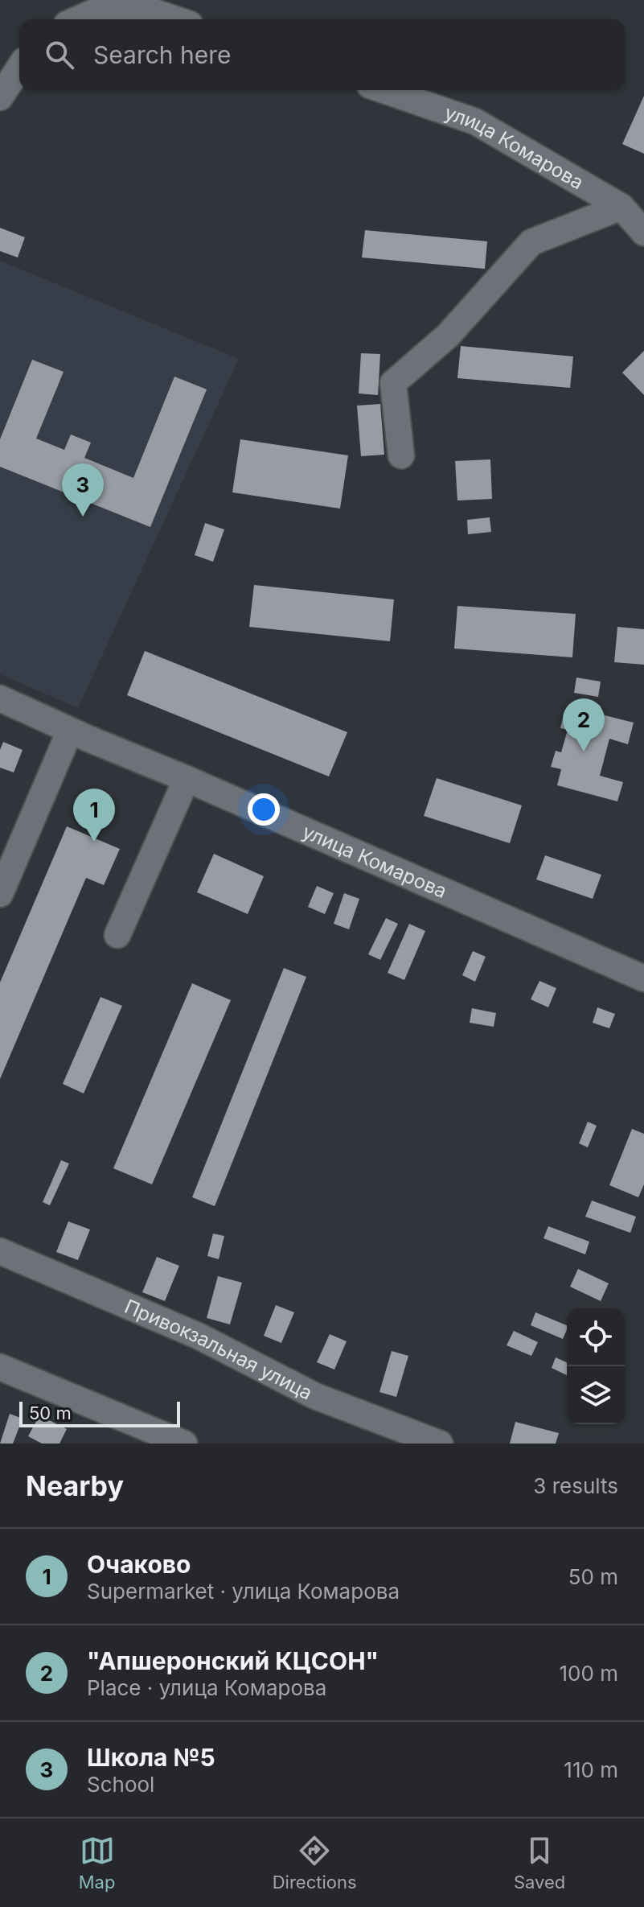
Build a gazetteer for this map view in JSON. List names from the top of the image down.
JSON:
{
  "streets": {
    "street": ["улица Комарова", "Привокзальная улица"]
  },
  "scale_bar": "50 m",
  "page": {
    "search": "Search here",
    "pins": ["3", "2", "1"],
    "scale": "50 m",
    "heading": ["Nearby", "3 results"],
    "list": [
      {
        "mark": "1",
        "name": "Очаково",
        "note": "Supermarket · улица Комарова",
        "value": "50 m"
      },
      {
        "mark": "2",
        "name": "\"Апшеронский КЦСОН\"",
        "note": "Place · улица Комарова",
        "value": "100 m"
      },
      {
        "mark": "3",
        "name": "Школа №5",
        "note": "School",
        "value": "110 m"
      }
    ],
    "nav": ["Map", "Directions", "Saved"]
  }
}
